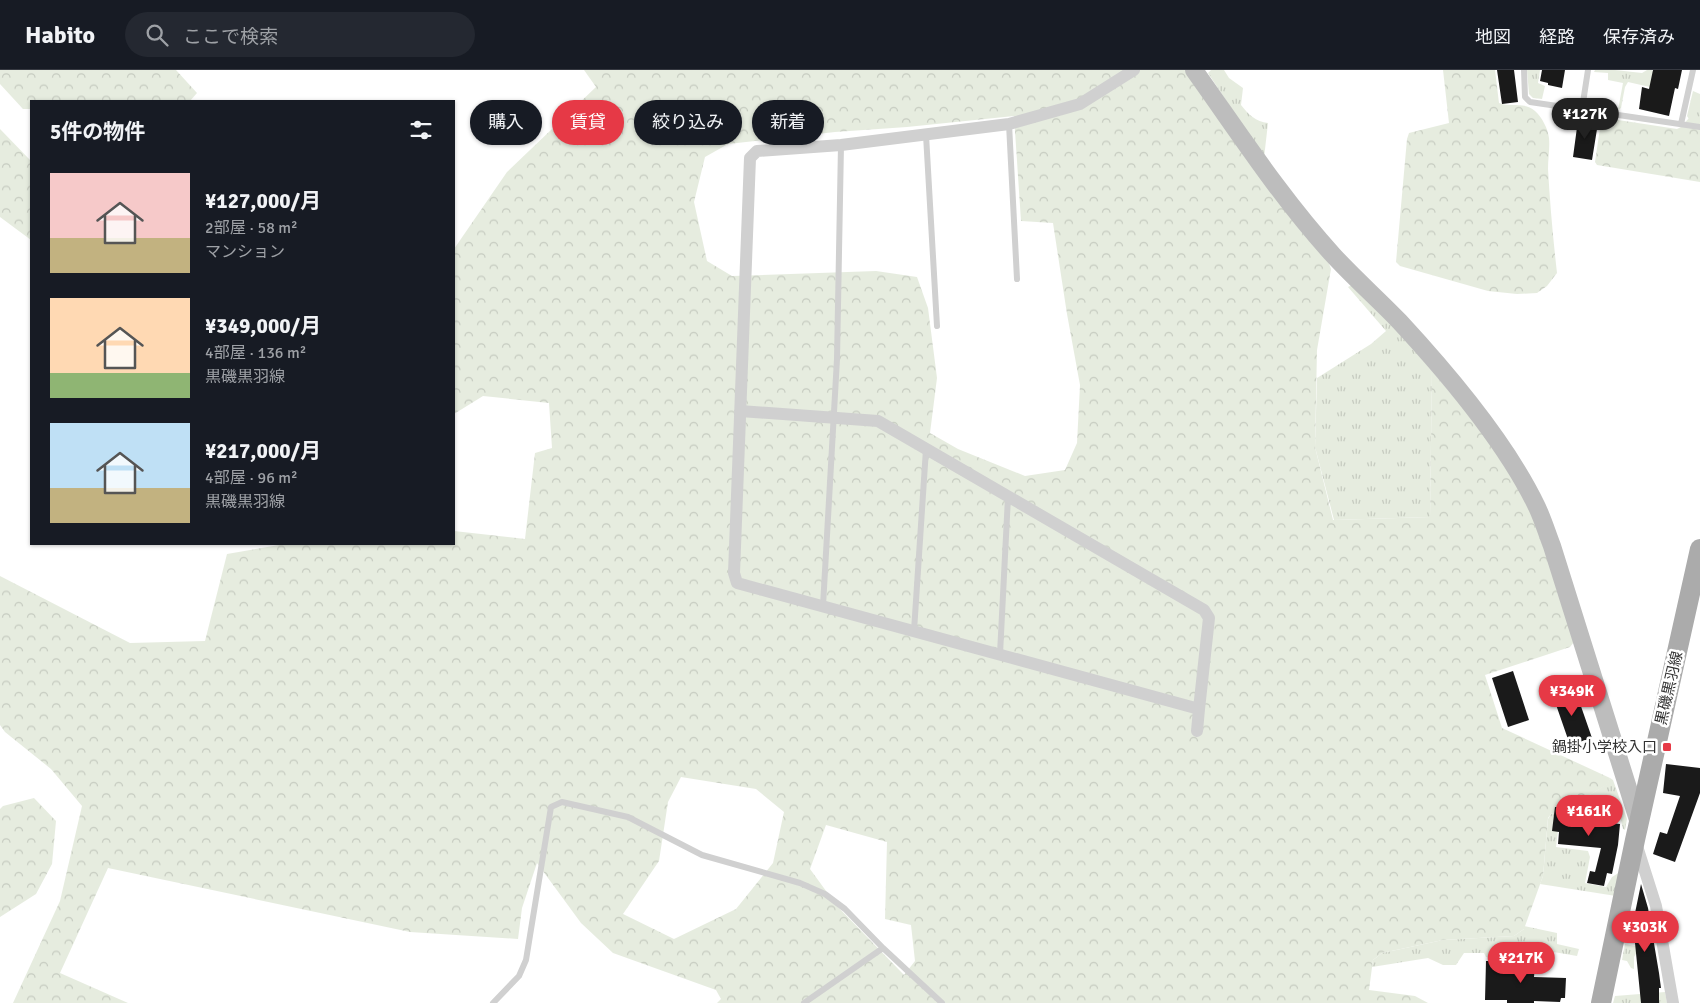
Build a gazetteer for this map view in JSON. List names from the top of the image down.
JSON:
{
  "streets": {
    "main road": ["黒磯黒羽線"]
  },
  "places": {
    "transit": ["鍋掛小学校入口"]
  },
  "page": {
    "header": "Habito",
    "search": "ここで検索",
    "nav": ["地図", "経路", "保存済み"],
    "price": [
      "¥127K",
      "¥349K",
      "¥161K",
      "¥303K",
      "¥217K"
    ],
    "chip": [
      "購入",
      "賃貸",
      "絞り込み",
      "新着"
    ],
    "heading": "5件の物件",
    "list": [
      {
        "name": "¥127,000/月",
        "note": "2部屋 · 58 m² · マンション"
      },
      {
        "name": "¥349,000/月",
        "note": "4部屋 · 136 m² · 黒磯黒羽線"
      },
      {
        "name": "¥217,000/月",
        "note": "4部屋 · 96 m² · 黒磯黒羽線"
      }
    ]
  }
}
